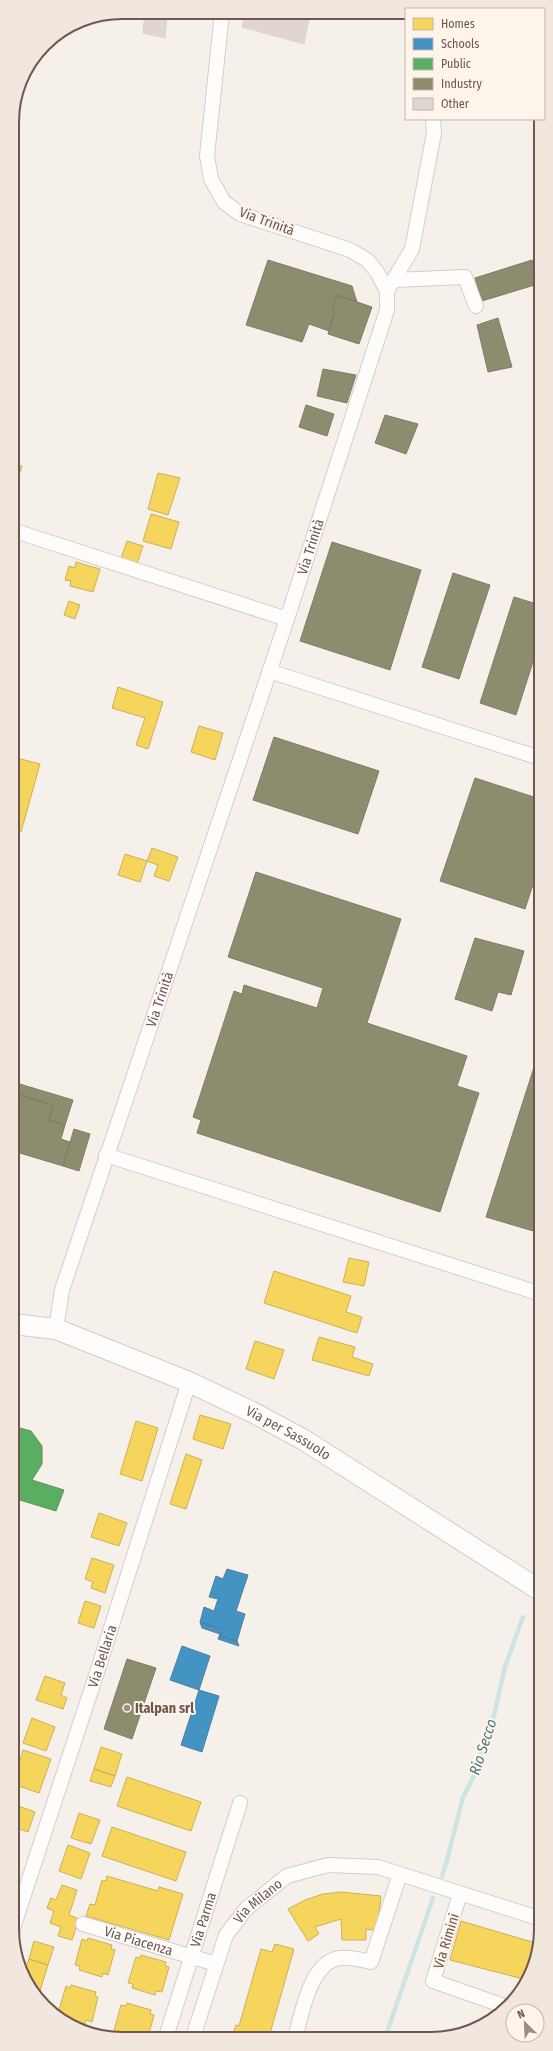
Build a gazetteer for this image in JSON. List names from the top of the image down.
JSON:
{
  "streets": {
    "main road": ["Via per Sassuolo"],
    "street": [
      "Via Trinità",
      "Via Bellaria",
      "Via Milano",
      "Via Parma",
      "Via Piacenza",
      "Via Rimini"
    ]
  },
  "crossings": [
    ["Via Trinità", "Via per Sassuolo"],
    ["Via per Sassuolo", "Via Bellaria"],
    ["Via Milano", "Via Piacenza"],
    ["Via Milano", "Via Rimini"],
    ["Via Parma", "Via Piacenza"]
  ],
  "water": ["Rio Secco"],
  "places": ["Italpan srl"],
  "legend": [
    "Homes",
    "Schools",
    "Public",
    "Industry",
    "Other"
  ],
  "north": "top left"
}
